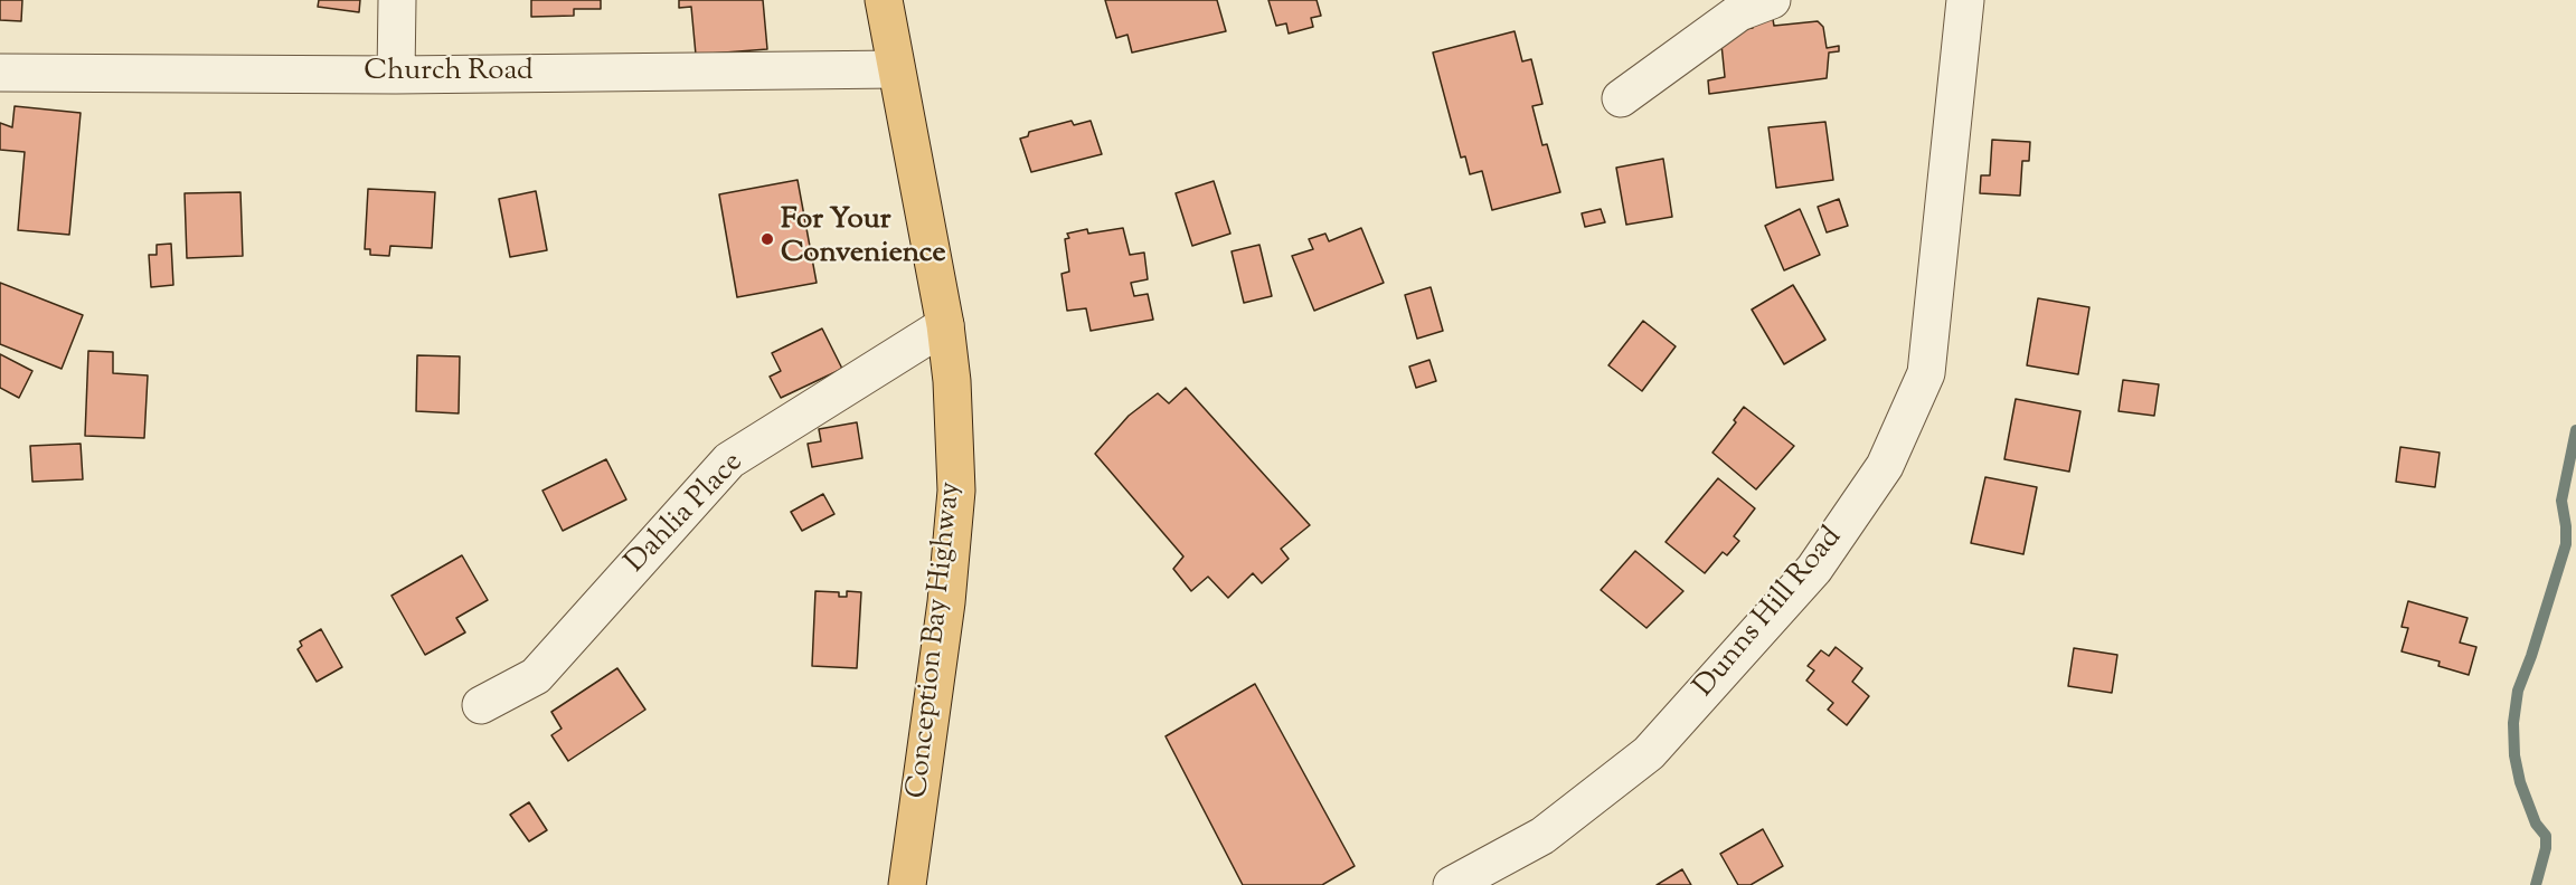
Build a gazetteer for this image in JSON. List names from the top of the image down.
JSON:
{
  "streets": {
    "main road": ["Conception Bay Highway"],
    "street": ["Church Road", "Dahlia Place", "Dunns Hill Road"]
  },
  "crossings": [
    ["Church Road", "Conception Bay Highway"],
    ["Dahlia Place", "Conception Bay Highway"]
  ],
  "places": ["For Your Convenience"]
}
